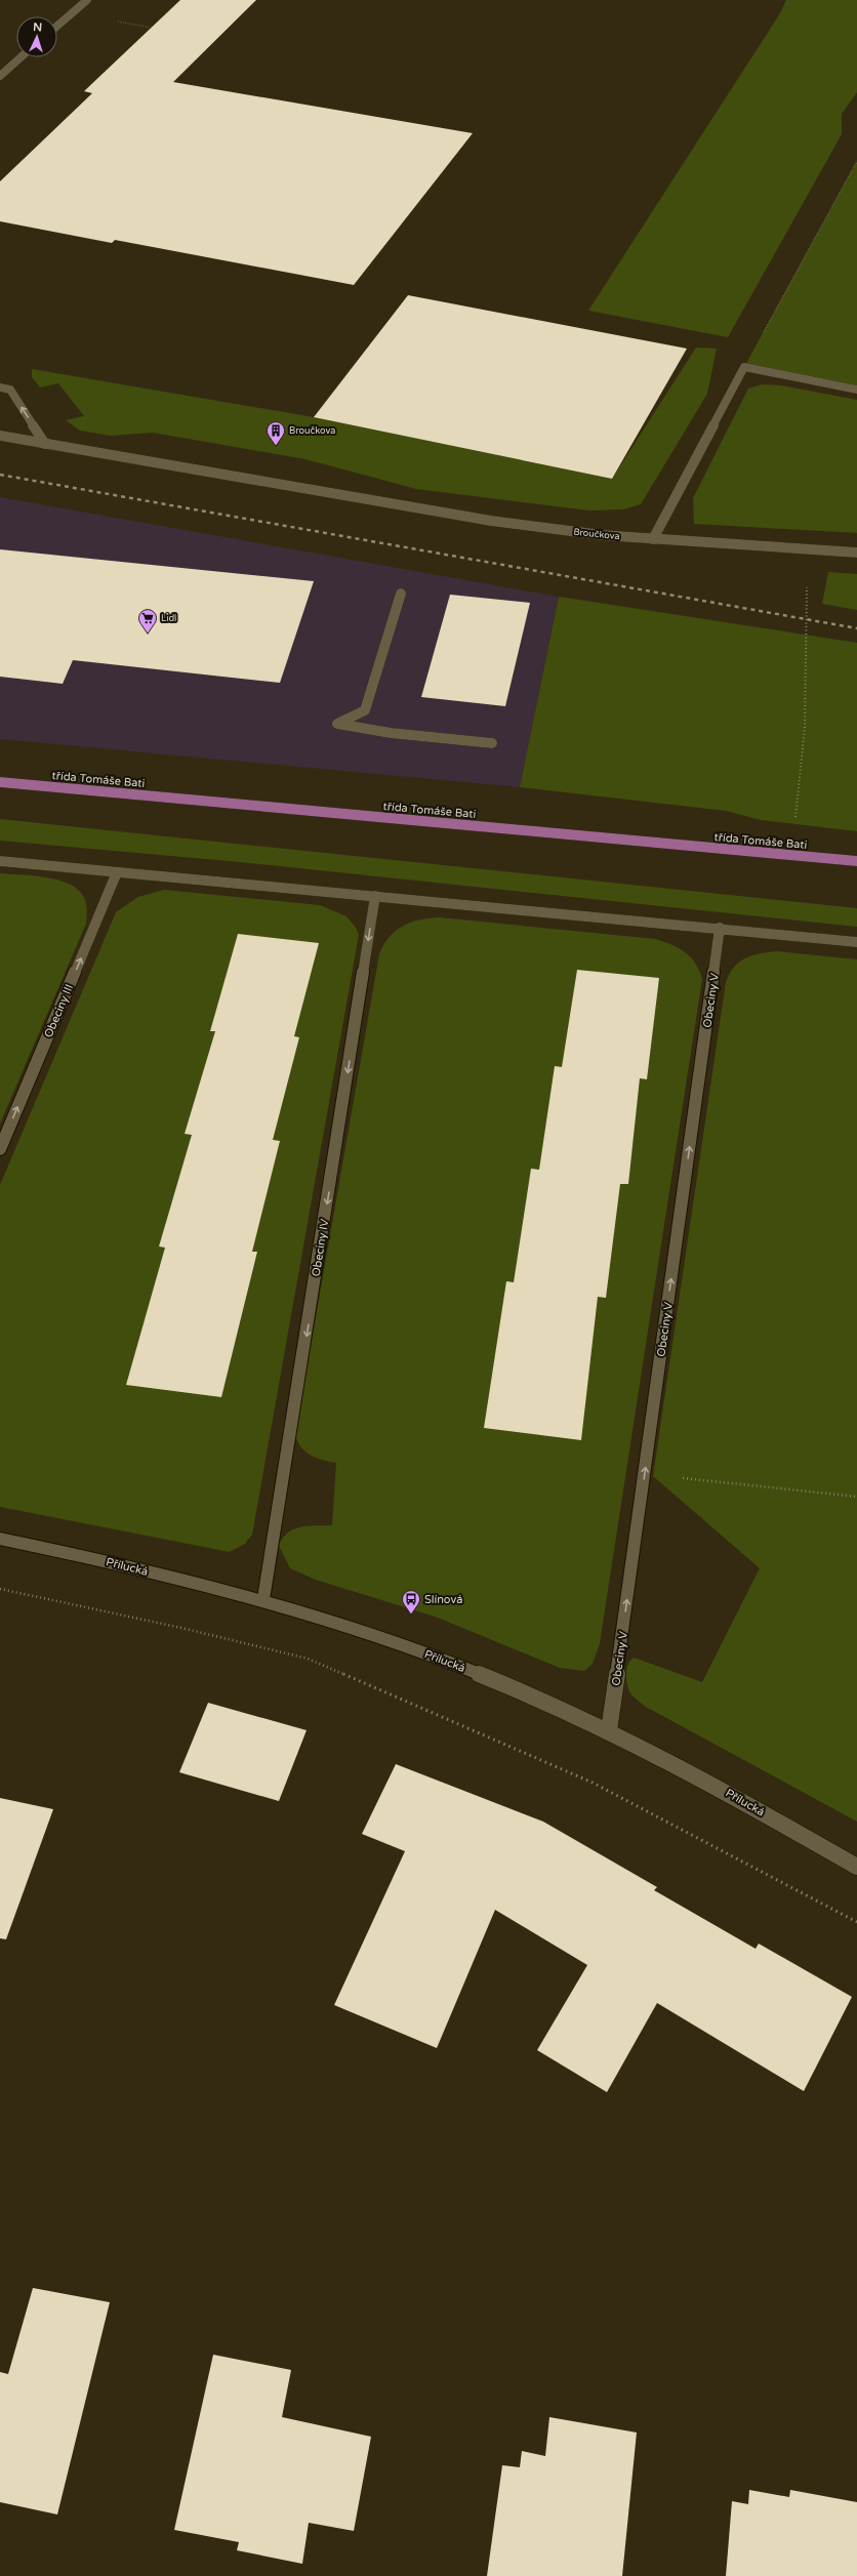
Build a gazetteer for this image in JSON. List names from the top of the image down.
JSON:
{
  "streets": {
    "main road": ["třída Tomáše Bati"],
    "street": [
      "Broučkova",
      "Obeciny V",
      "Obeciny III",
      "Obeciny IV",
      "Přílucká"
    ]
  },
  "crossings": [
    ["Obeciny V", "Přílucká"],
    ["Obeciny IV", "Přílucká"]
  ],
  "one_way": ["Obeciny V", "Obeciny III", "Obeciny IV"],
  "places": {
    "building": ["Broučkova"],
    "supermarket": ["Lidl"],
    "bus stop": ["Slínová"]
  },
  "north": "top"
}
